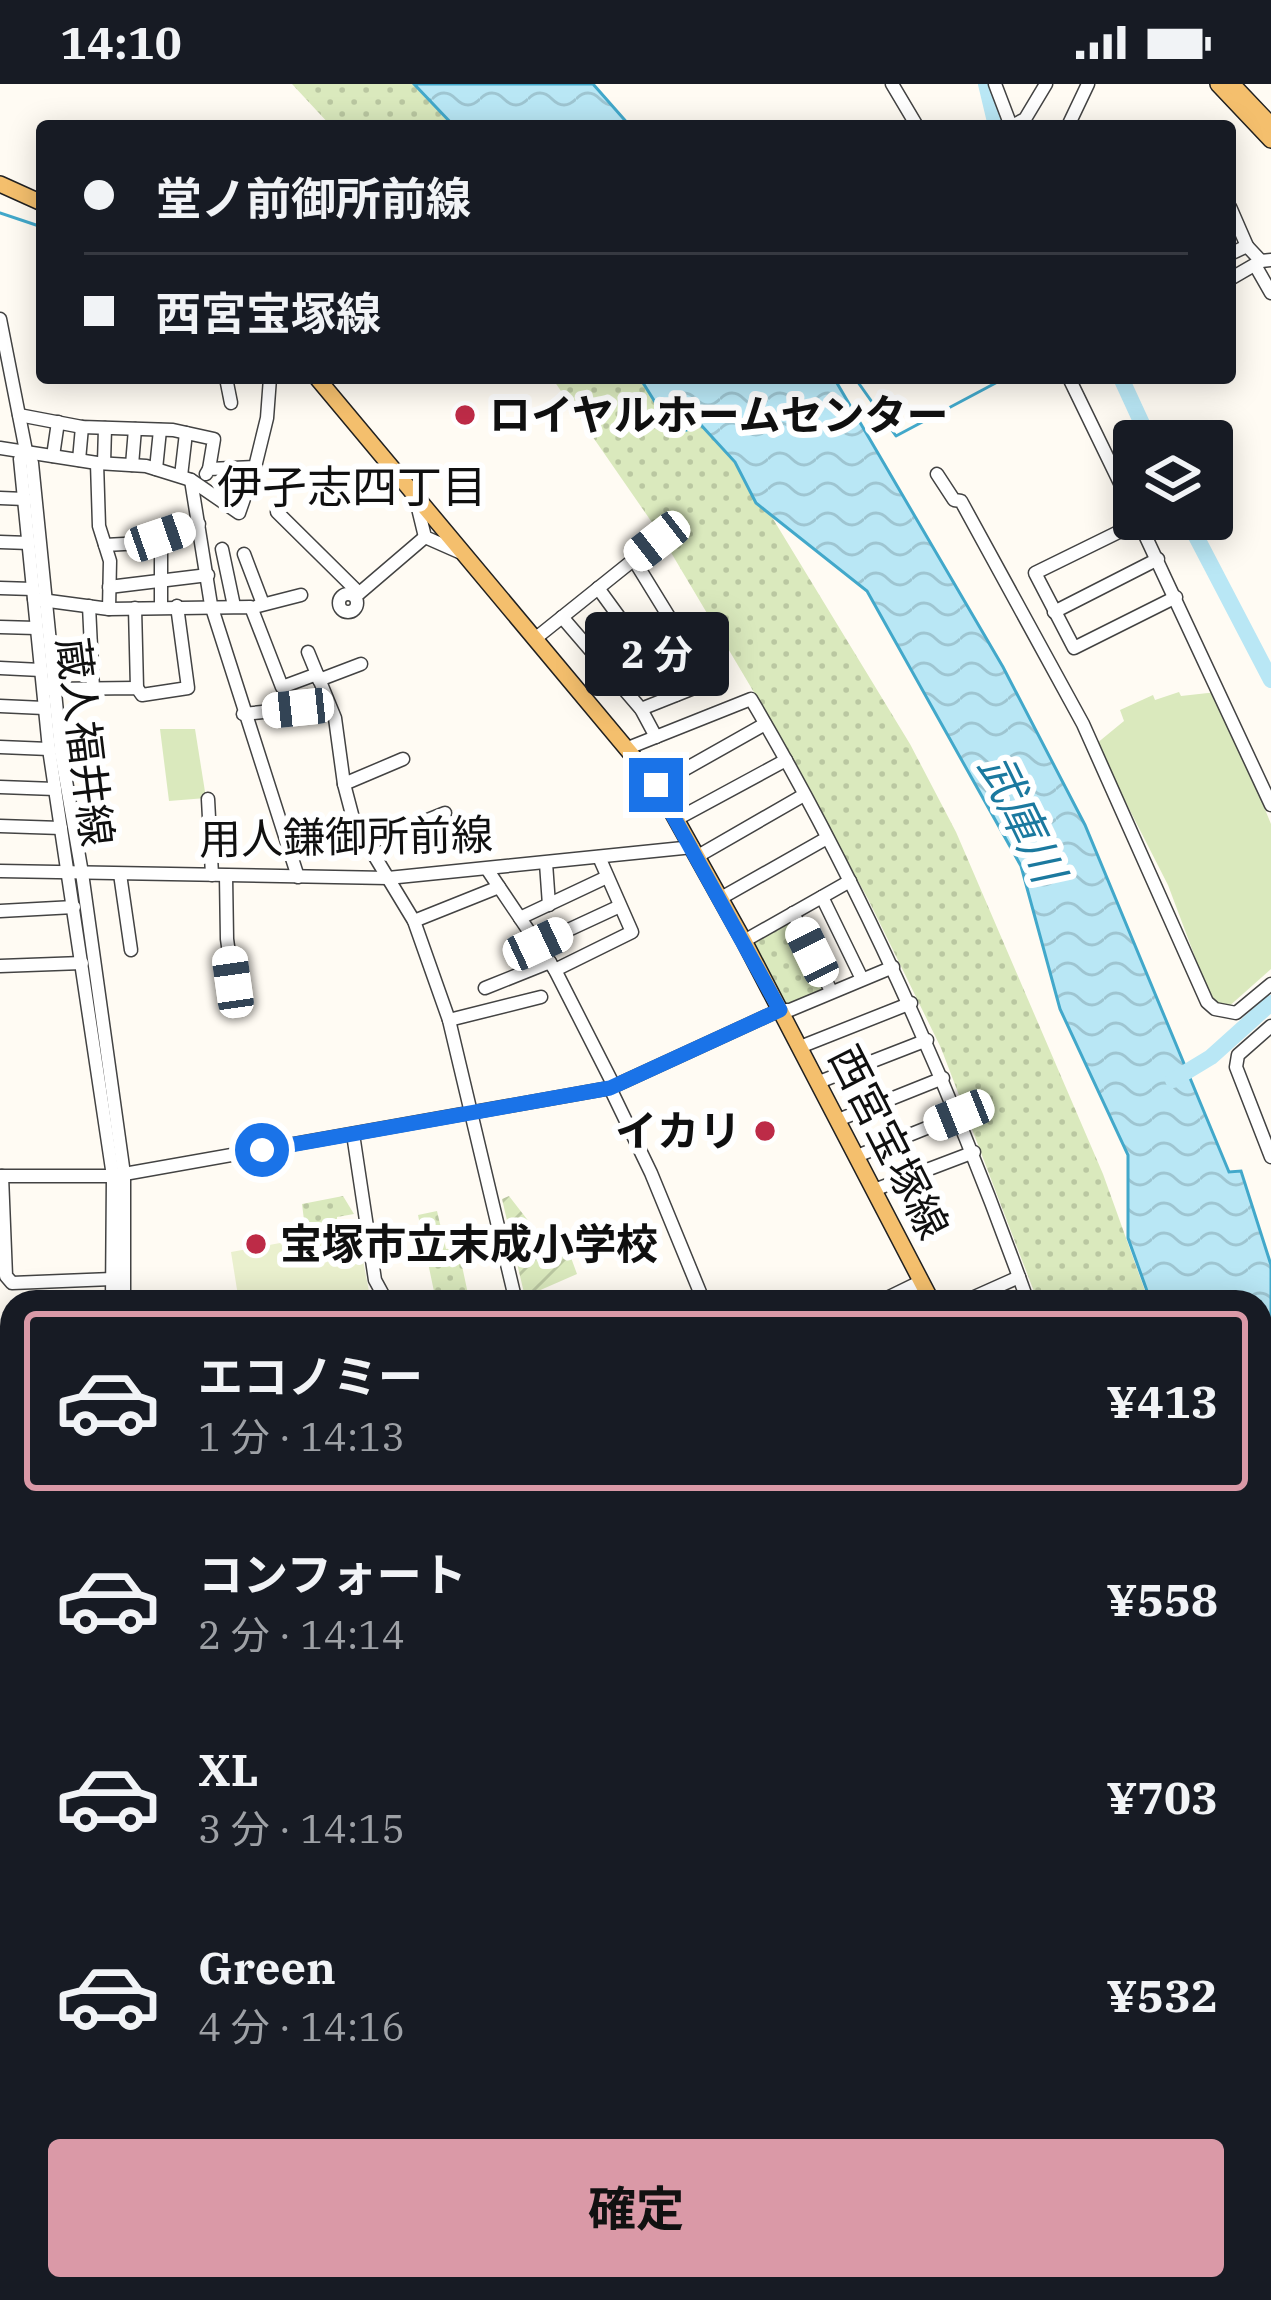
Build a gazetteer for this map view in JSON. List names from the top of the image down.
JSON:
{
  "streets": {
    "main road": ["西宮宝塚線"],
    "street": ["蔵人福井線", "用人鎌御所前線"]
  },
  "crossings": [
    ["蔵人福井線", "用人鎌御所前線"],
    ["用人鎌御所前線", "西宮宝塚線"]
  ],
  "districts": ["伊孑志四丁目"],
  "water": ["武庫川"],
  "places": ["ロイヤルホームセンター", "イカリ", "宝塚市立末成小学校"],
  "page": {
    "status": "14:10",
    "banner": ["堂ノ前御所前線", "西宮宝塚線"],
    "bubble": "2 分",
    "list": [
      {
        "name": "エコノミー",
        "note": "1 分 · 14:13",
        "value": "¥413"
      },
      {
        "name": "コンフォート",
        "note": "2 分 · 14:14",
        "value": "¥558"
      },
      {
        "name": "XL",
        "note": "3 分 · 14:15",
        "value": "¥703"
      },
      {
        "name": "Green",
        "note": "4 分 · 14:16",
        "value": "¥532"
      }
    ],
    "buttons": "確定"
  }
}
